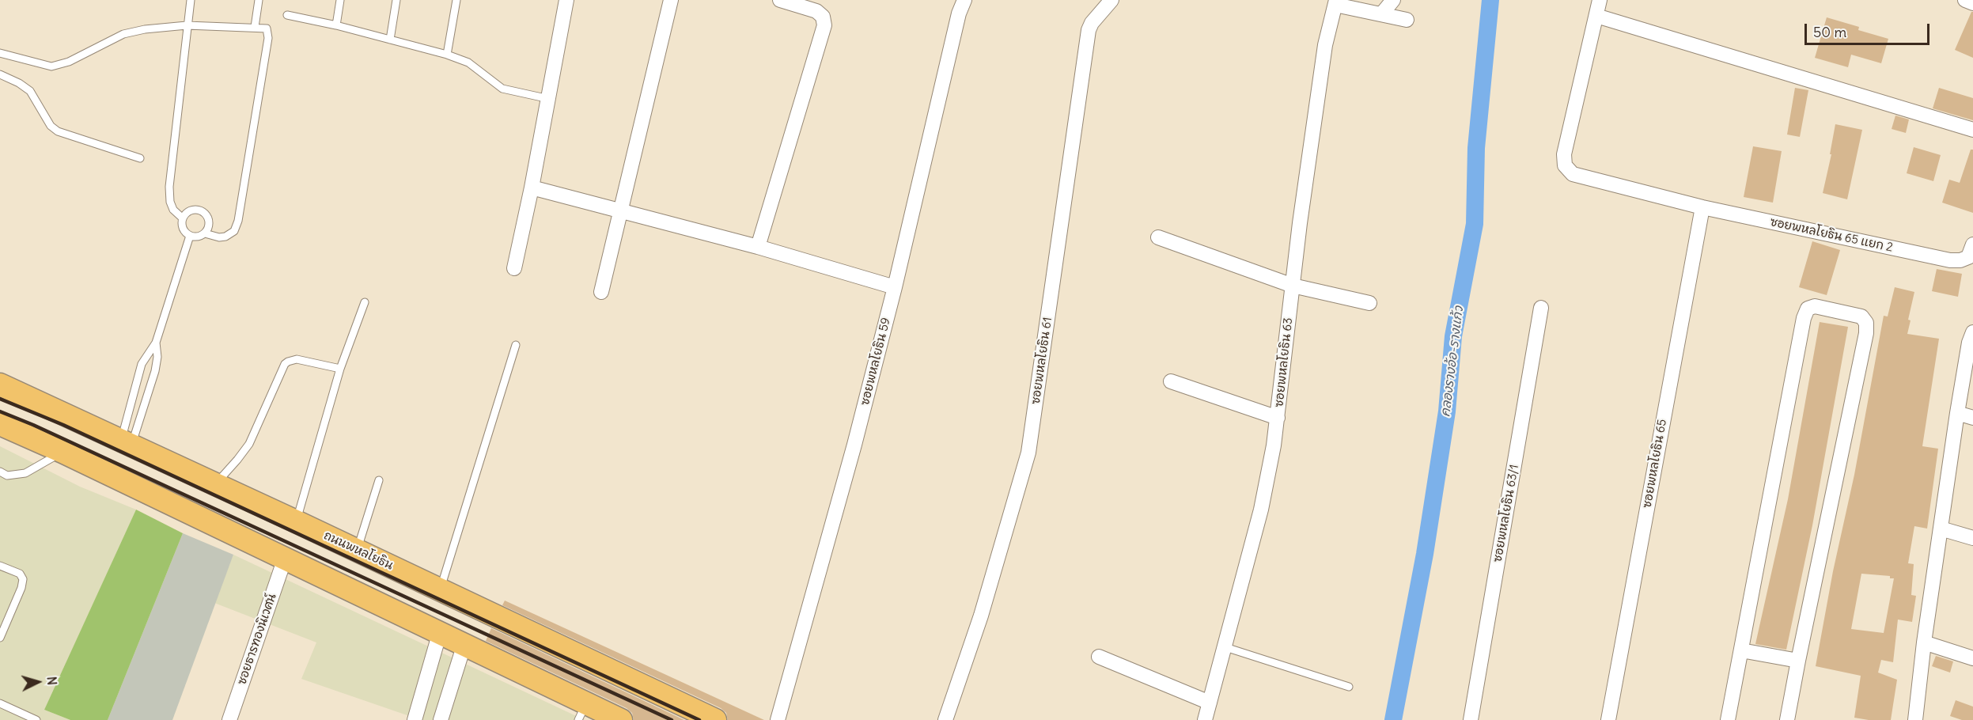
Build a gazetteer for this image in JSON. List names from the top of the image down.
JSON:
{
  "streets": {
    "main road": ["ถนนพหลโยธิน"],
    "street": [
      "ซอยพหลโยธิน 65 แยก 2",
      "ซอยพหลโยธิน 61",
      "ซอยพหลโยธิน 59",
      "ซอยพหลโยธิน 63",
      "ซอยพหลโยธิน 65",
      "ซอยพหลโยธิน 63/1",
      "ซอยธารทองนิเวศน์"
    ]
  },
  "crossings": [
    ["ซอยพหลโยธิน 65 แยก 2", "ซอยพหลโยธิน 65"]
  ],
  "water": ["คลองรางอ้อ-รางแก้ว"],
  "scale_bar": "50 m",
  "north": "right"
}
